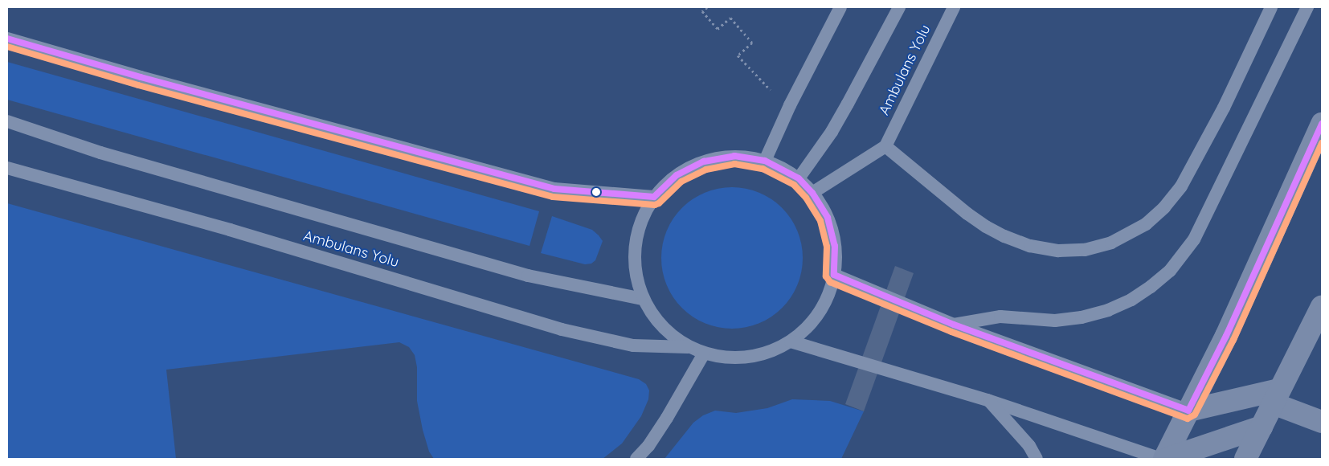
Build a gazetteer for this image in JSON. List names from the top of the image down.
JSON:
{
  "streets": {
    "lane": ["Ambulans Yolu"]
  }
}
